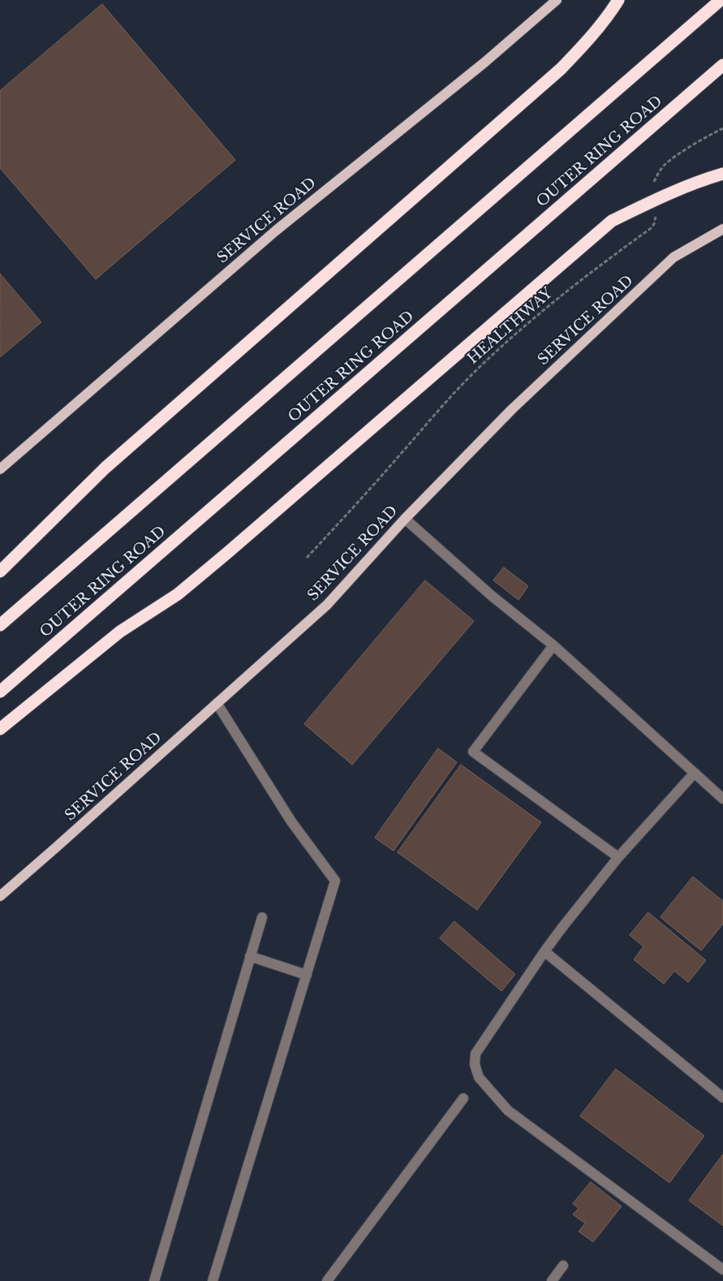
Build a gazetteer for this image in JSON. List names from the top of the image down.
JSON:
{
  "streets": {
    "highway": ["OUTER RING ROAD"],
    "main road": ["SERVICE ROAD"],
    "path": ["HEALTHWAY"]
  }
}
